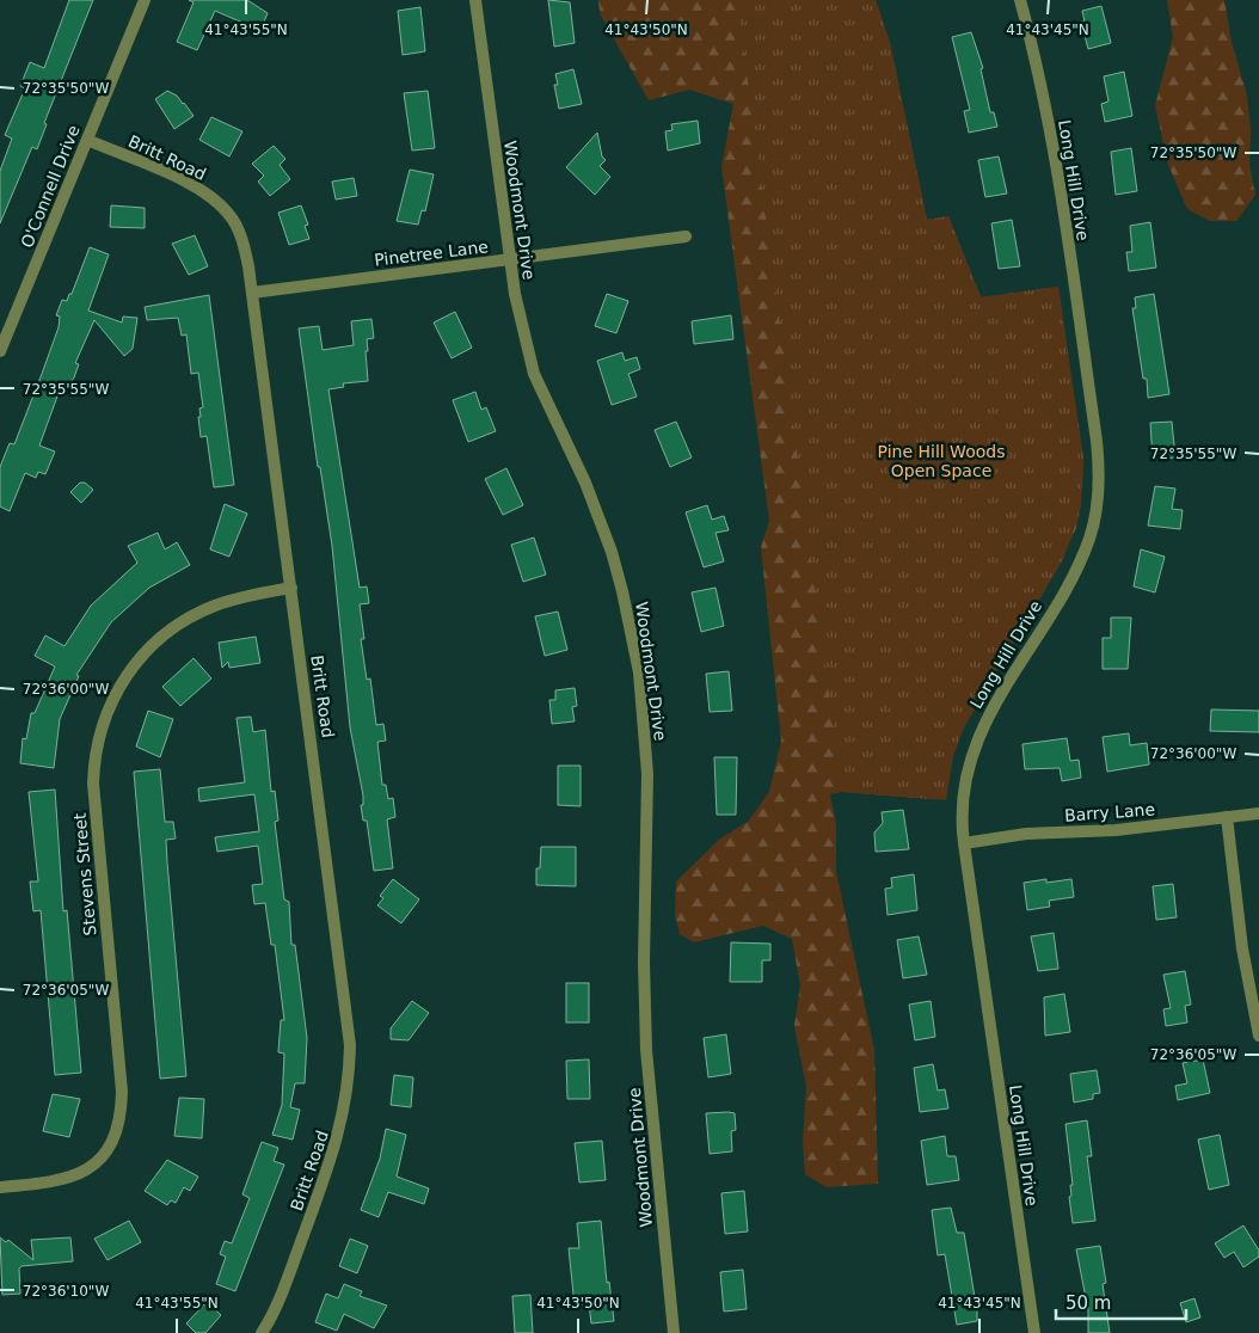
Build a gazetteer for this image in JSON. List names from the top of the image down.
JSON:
{
  "streets": {
    "street": [
      "Britt Road",
      "Long Hill Drive",
      "O'Connell Drive",
      "Woodmont Drive",
      "Pinetree Lane",
      "Barry Lane",
      "Stevens Street"
    ]
  },
  "crossings": [
    ["Britt Road", "O'Connell Drive"],
    ["Britt Road", "Pinetree Lane"],
    ["Britt Road", "Stevens Street"],
    ["Long Hill Drive", "Barry Lane"],
    ["Woodmont Drive", "Pinetree Lane"]
  ],
  "parks": ["Pine Hill Woods Open Space"],
  "scale_bar": "50 m",
  "coordinates": [
    "41°43'55\"N",
    "41°43'50\"N",
    "41°43'45\"N",
    "72°35'50\"W",
    "72°35'55\"W",
    "72°36'00\"W",
    "72°36'05\"W",
    "72°36'10\"W"
  ]
}
